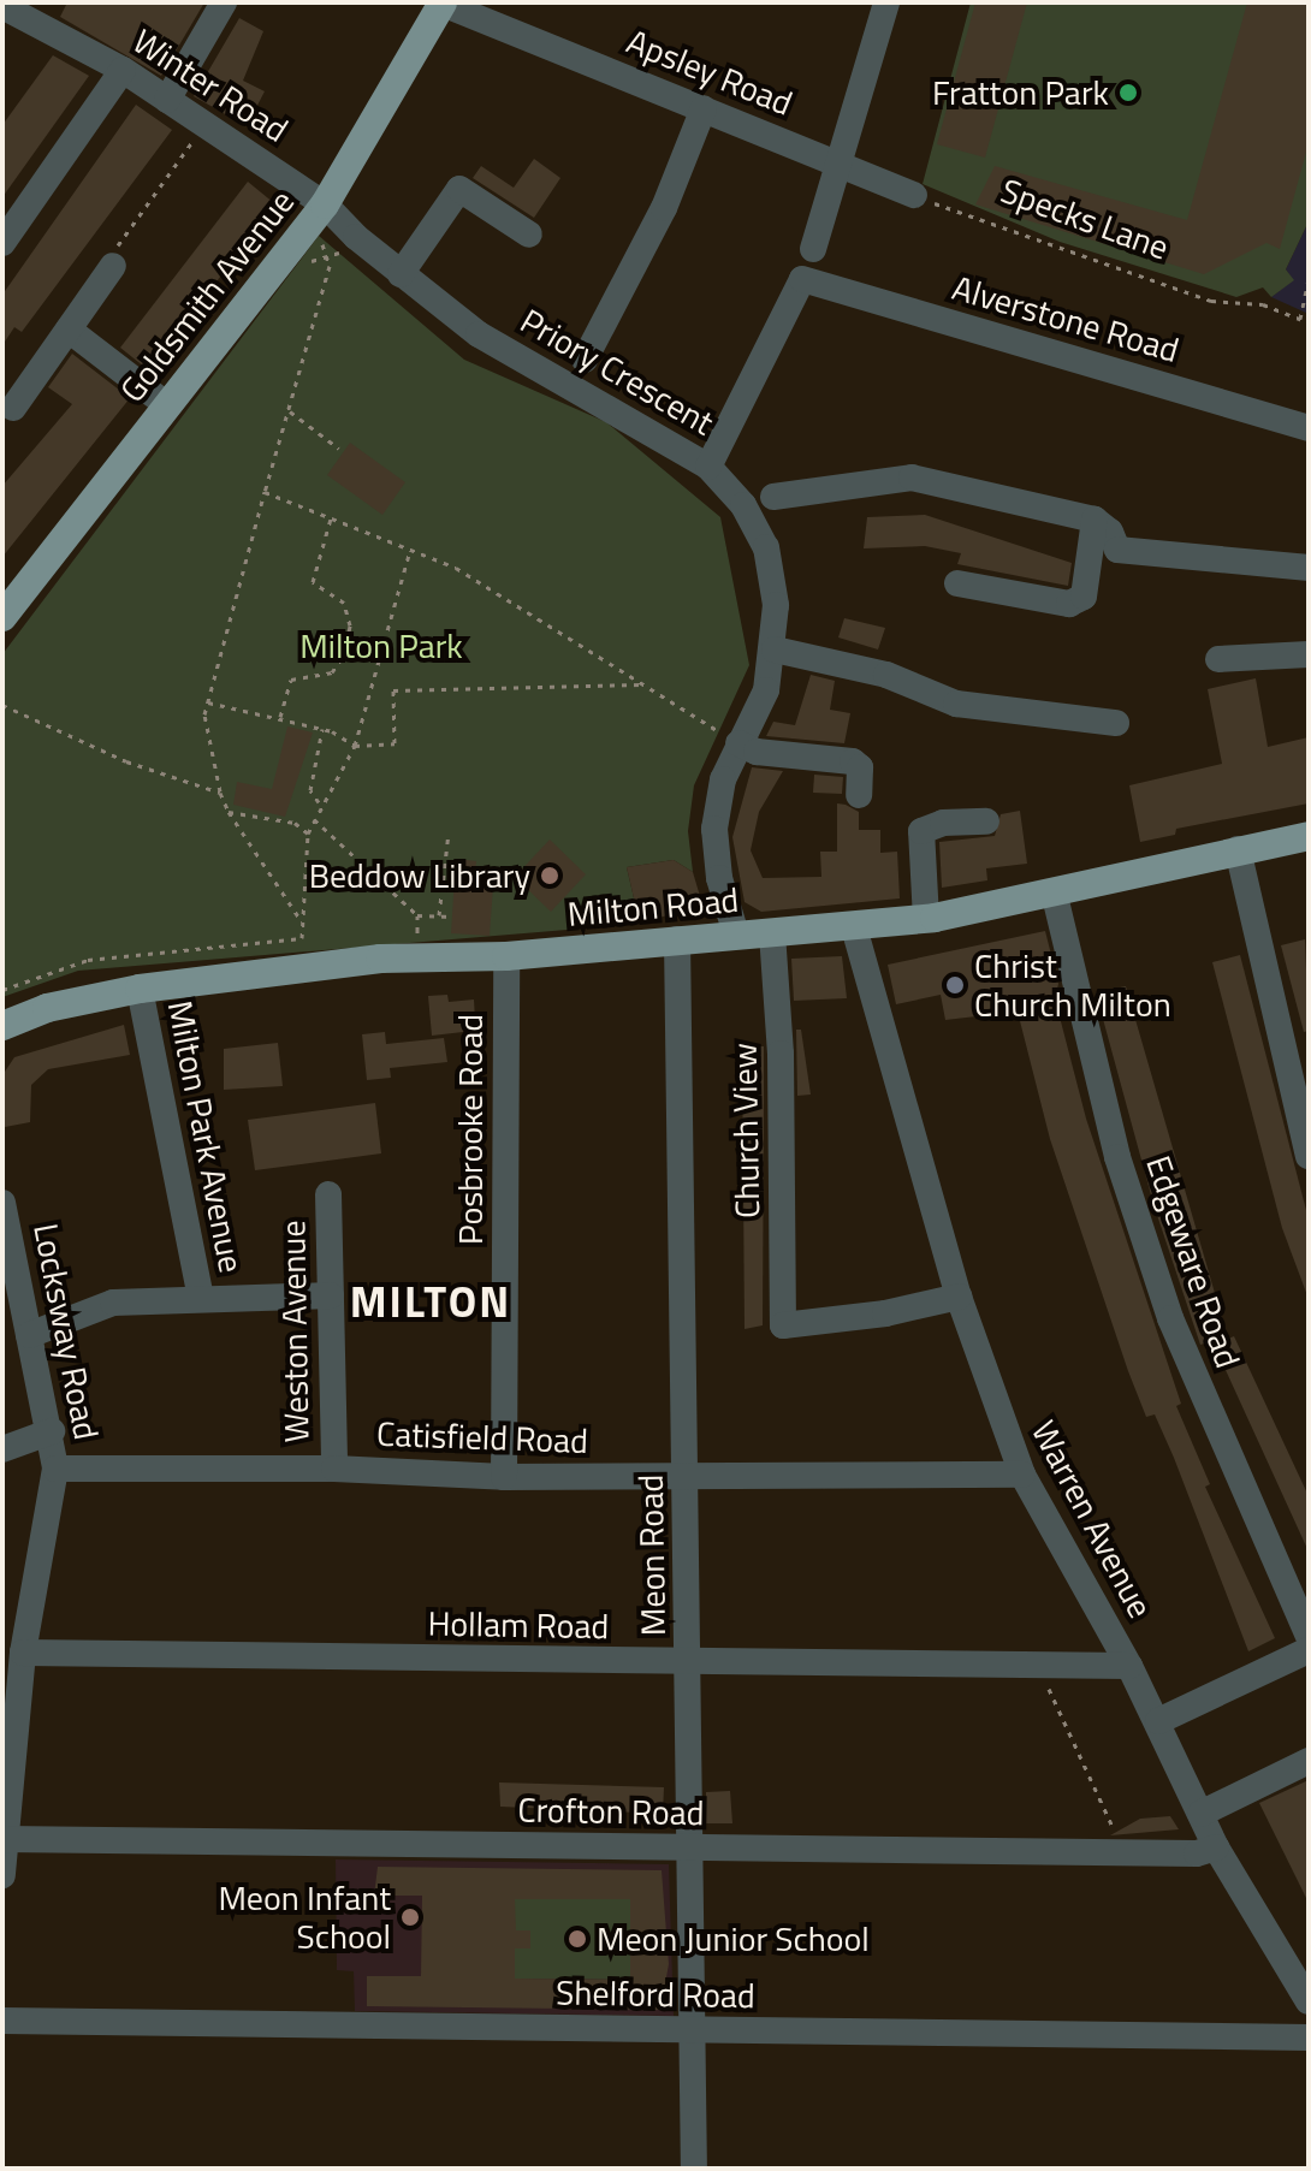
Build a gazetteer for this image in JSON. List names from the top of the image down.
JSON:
{
  "streets": {
    "main road": ["Goldsmith Avenue", "Milton Road"],
    "street": [
      "Apsley Road",
      "Winter Road",
      "Alverstone Road",
      "Priory Crescent",
      "Posbrooke Road",
      "Church View",
      "Milton Park Avenue",
      "Edgeware Road",
      "Locksway Road",
      "Weston Avenue",
      "Catisfield Road",
      "Warren Avenue",
      "Meon Road",
      "Hollam Road",
      "Crofton Road",
      "Shelford Road"
    ],
    "path": ["Specks Lane"]
  },
  "crossings": [
    ["Apsley Road", "Goldsmith Avenue"],
    ["Winter Road", "Goldsmith Avenue"],
    ["Winter Road", "Priory Crescent"],
    ["Goldsmith Avenue", "Priory Crescent"],
    ["Alverstone Road", "Priory Crescent"],
    ["Priory Crescent", "Milton Road"],
    ["Milton Road", "Posbrooke Road"],
    ["Milton Road", "Church View"],
    ["Milton Road", "Milton Park Avenue"],
    ["Milton Road", "Edgeware Road"],
    ["Milton Road", "Warren Avenue"],
    ["Milton Road", "Meon Road"],
    ["Posbrooke Road", "Catisfield Road"],
    ["Church View", "Warren Avenue"],
    ["Locksway Road", "Catisfield Road"],
    ["Locksway Road", "Hollam Road"],
    ["Locksway Road", "Crofton Road"],
    ["Weston Avenue", "Catisfield Road"],
    ["Catisfield Road", "Warren Avenue"],
    ["Catisfield Road", "Meon Road"],
    ["Warren Avenue", "Hollam Road"],
    ["Warren Avenue", "Crofton Road"],
    ["Meon Road", "Hollam Road"],
    ["Meon Road", "Crofton Road"],
    ["Meon Road", "Shelford Road"]
  ],
  "districts": ["MILTON"],
  "parks": ["Milton Park"],
  "places": [
    "Fratton Park",
    "Beddow Library",
    "Christ Church Milton",
    "Meon Infant School",
    "Meon Junior School"
  ]
}
